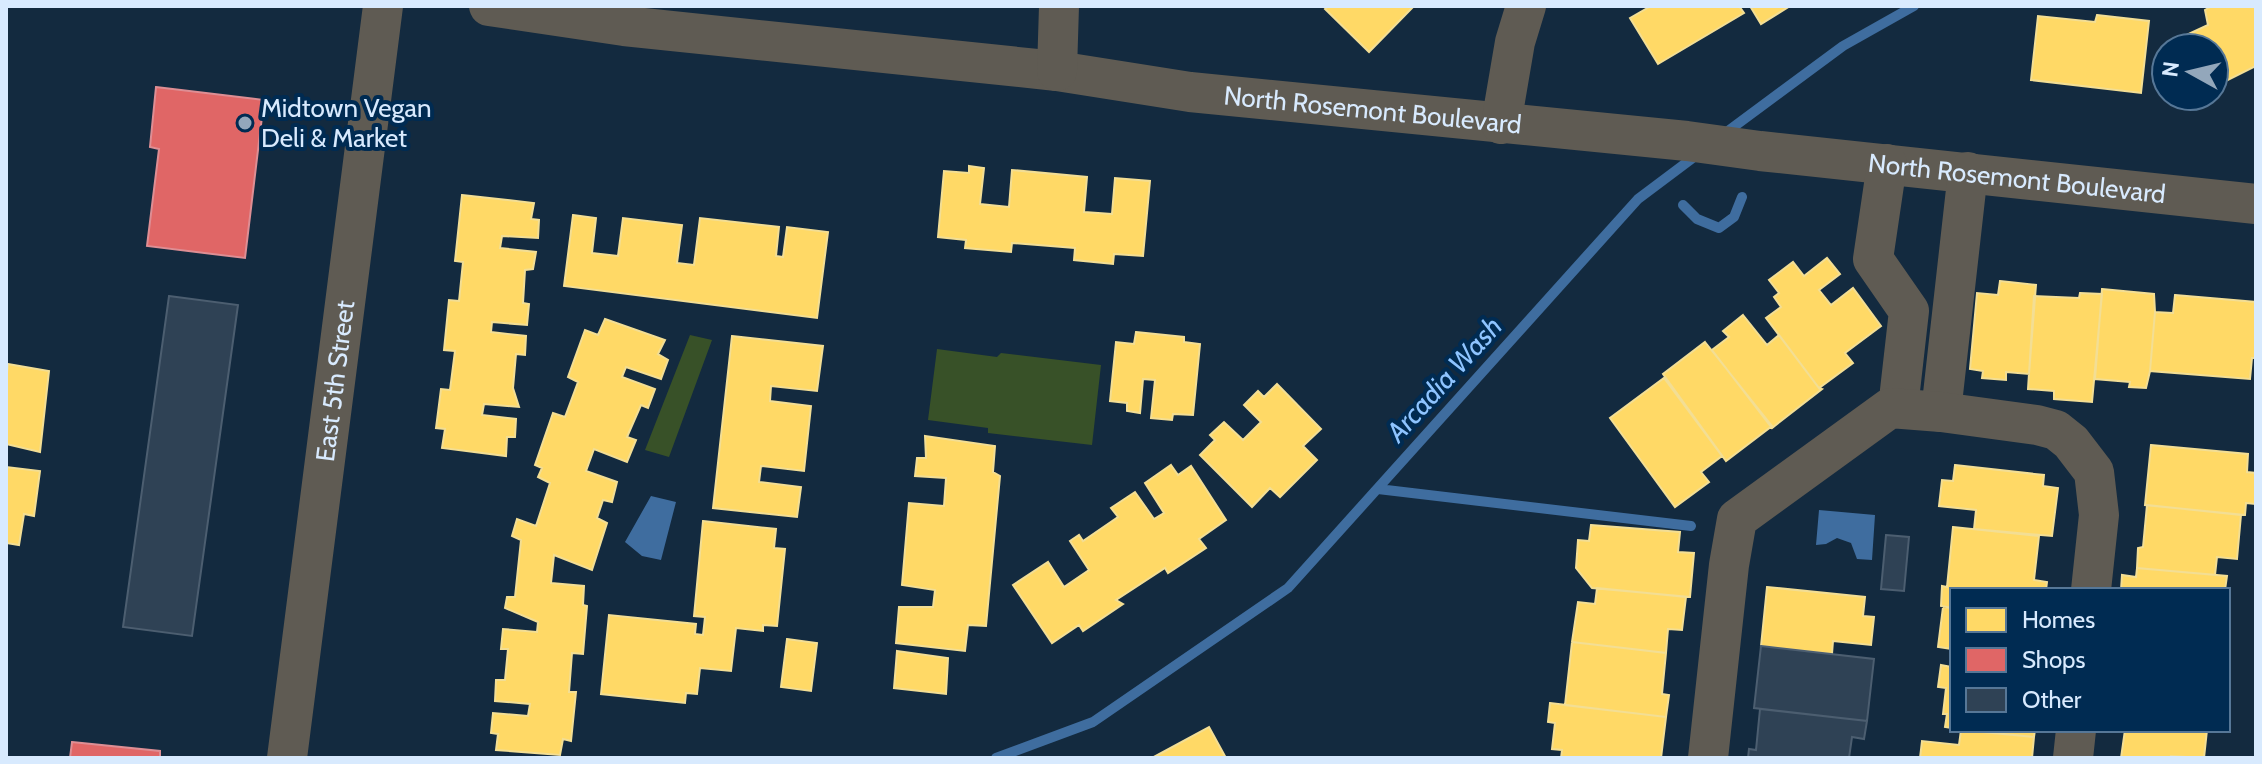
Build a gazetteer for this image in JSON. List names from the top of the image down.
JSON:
{
  "streets": {
    "street": ["North Rosemont Boulevard", "East 5th Street"]
  },
  "water": ["Arcadia Wash"],
  "places": ["Midtown Vegan Deli & Market"],
  "legend": ["Homes", "Shops", "Other"],
  "north": "left"
}
